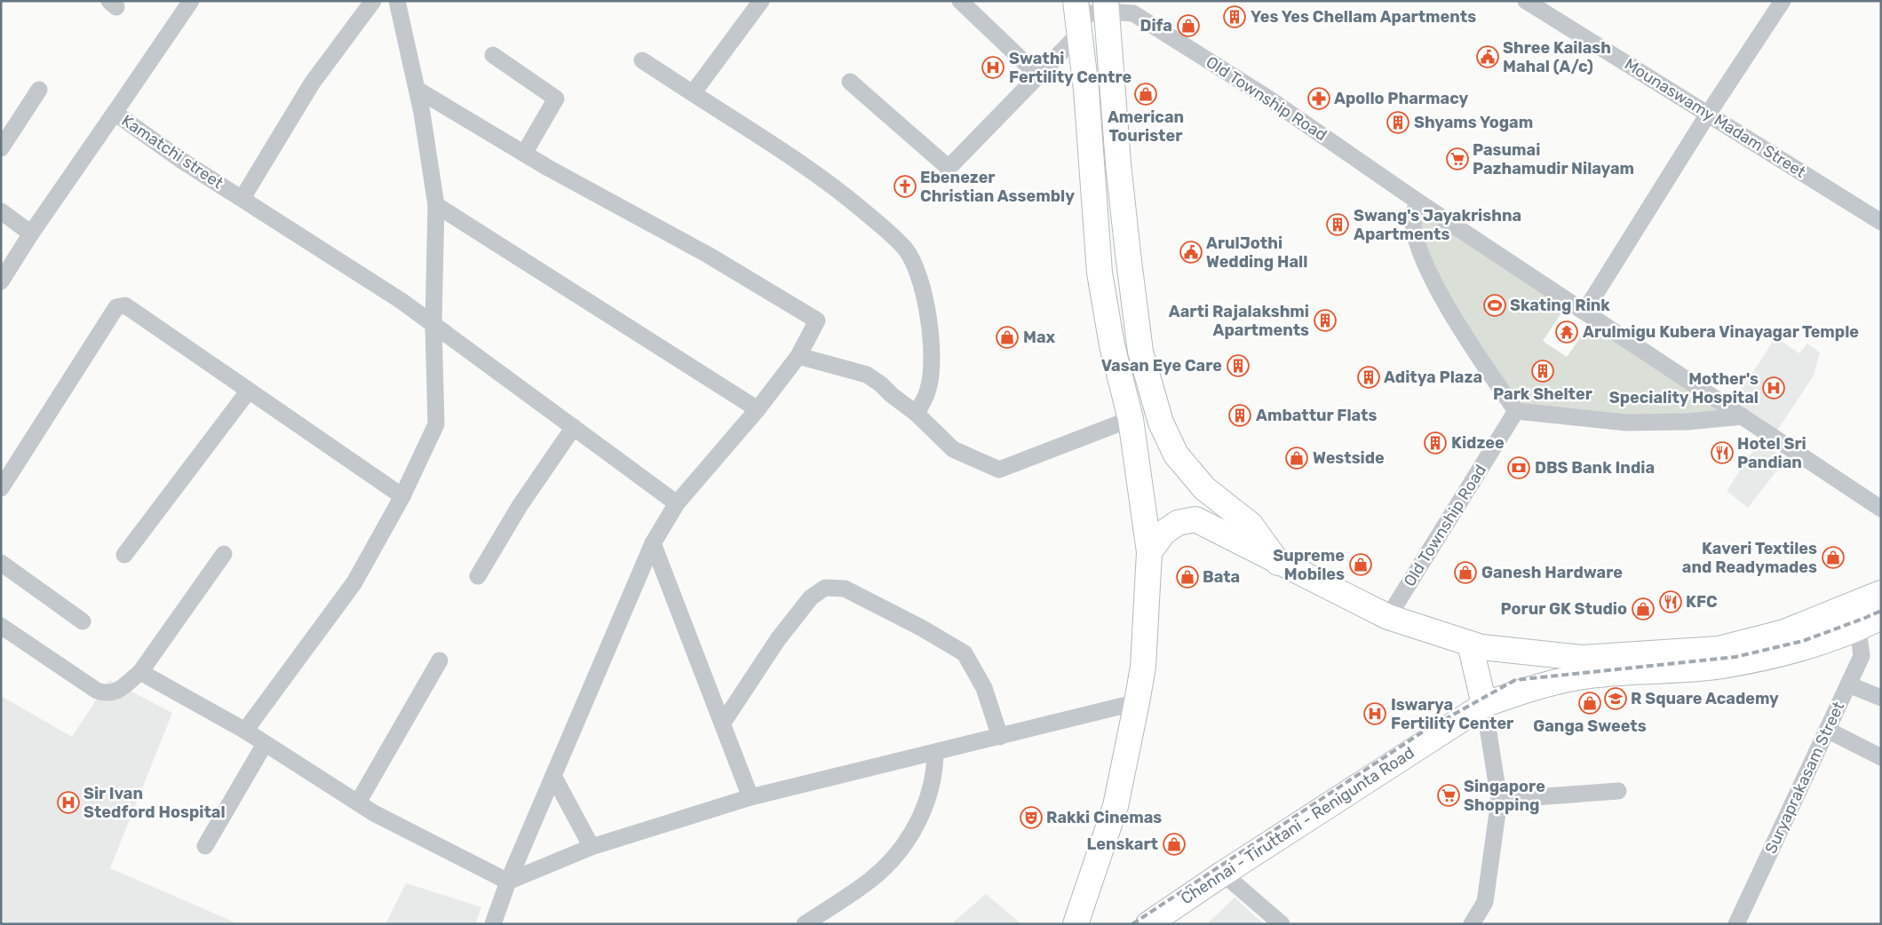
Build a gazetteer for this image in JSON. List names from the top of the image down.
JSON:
{
  "streets": {
    "main road": ["Chennai - Tiruttani - Renigunta Road"],
    "street": [
      "Old Township Road",
      "Mounaswamy Madam Street",
      "Kamatchi street",
      "Suryaprakasam Street"
    ]
  },
  "crossings": [
    ["Suryaprakasam Street", "Chennai - Tiruttani - Renigunta Road"]
  ],
  "places": {
    "building": [
      "Yes Yes Chellam Apartments",
      "Shyams Yogam",
      "Swang's Jayakrishna Apartments",
      "Aarti Rajalakshmi Apartments",
      "Vasan Eye Care",
      "Park Shelter",
      "Aditya Plaza",
      "Ambattur Flats",
      "Kidzee"
    ],
    "shop": [
      "Difa",
      "American Tourister",
      "Max",
      "Westside",
      "Kaveri Textiles and Readymades",
      "Supreme Mobiles",
      "Ganesh Hardware",
      "Bata",
      "Porur GK Studio",
      "Ganga Sweets",
      "Lenskart"
    ],
    "public building": ["Shree Kailash Mahal (A/c)", "ArulJothi Wedding Hall"],
    "hospital": [
      "Swathi Fertility Centre",
      "Mother's Speciality Hospital",
      "Iswarya Fertility Center",
      "Sir Ivan Stedford Hospital"
    ],
    "pharmacy": ["Apollo Pharmacy"],
    "supermarket": ["Pasumai Pazhamudir Nilayam", "Singapore Shopping"],
    "church": ["Ebenezer Christian Assembly"],
    "sports": ["Skating Rink"],
    "temple": ["Arulmigu Kubera Vinayagar Temple"],
    "restaurant": ["Hotel Sri Pandian", "KFC"],
    "bank": ["DBS Bank India"],
    "school or university": ["R Square Academy"],
    "theatre": ["Rakki Cinemas"]
  }
}
